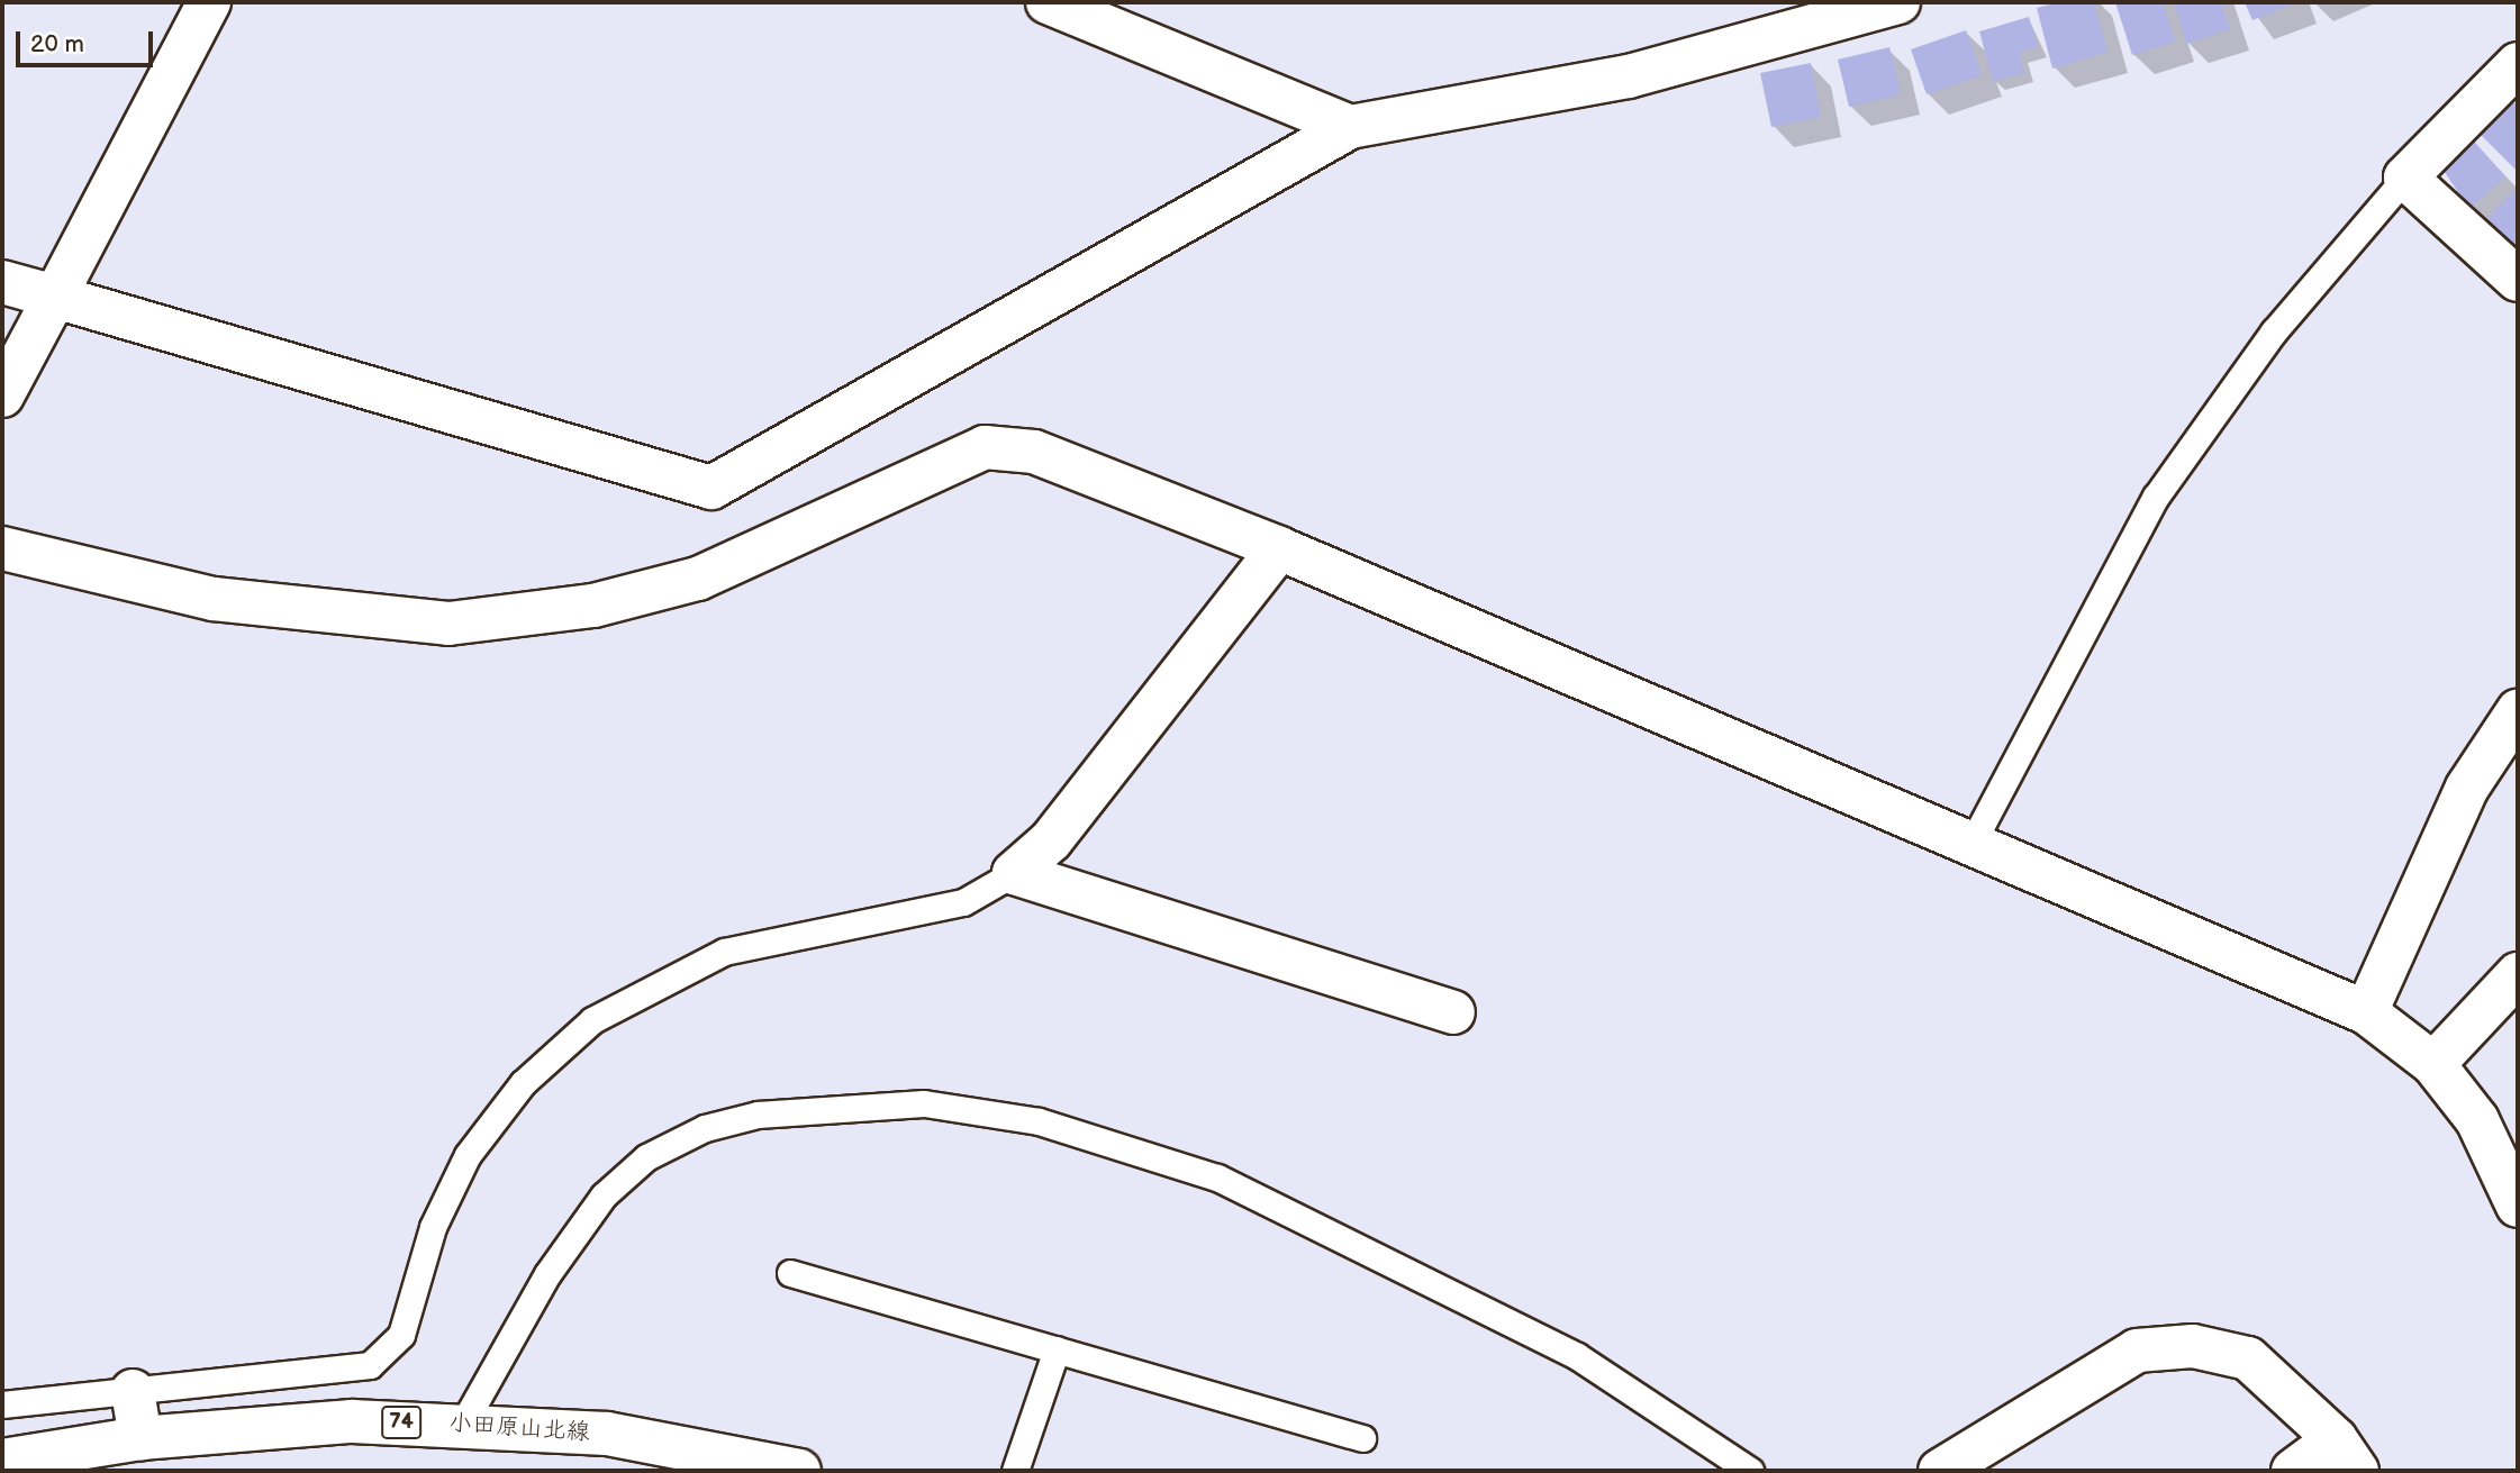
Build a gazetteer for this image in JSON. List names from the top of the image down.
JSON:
{
  "streets": {
    "street": ["74", "小田原山北線"]
  },
  "scale_bar": "20 m"
}
